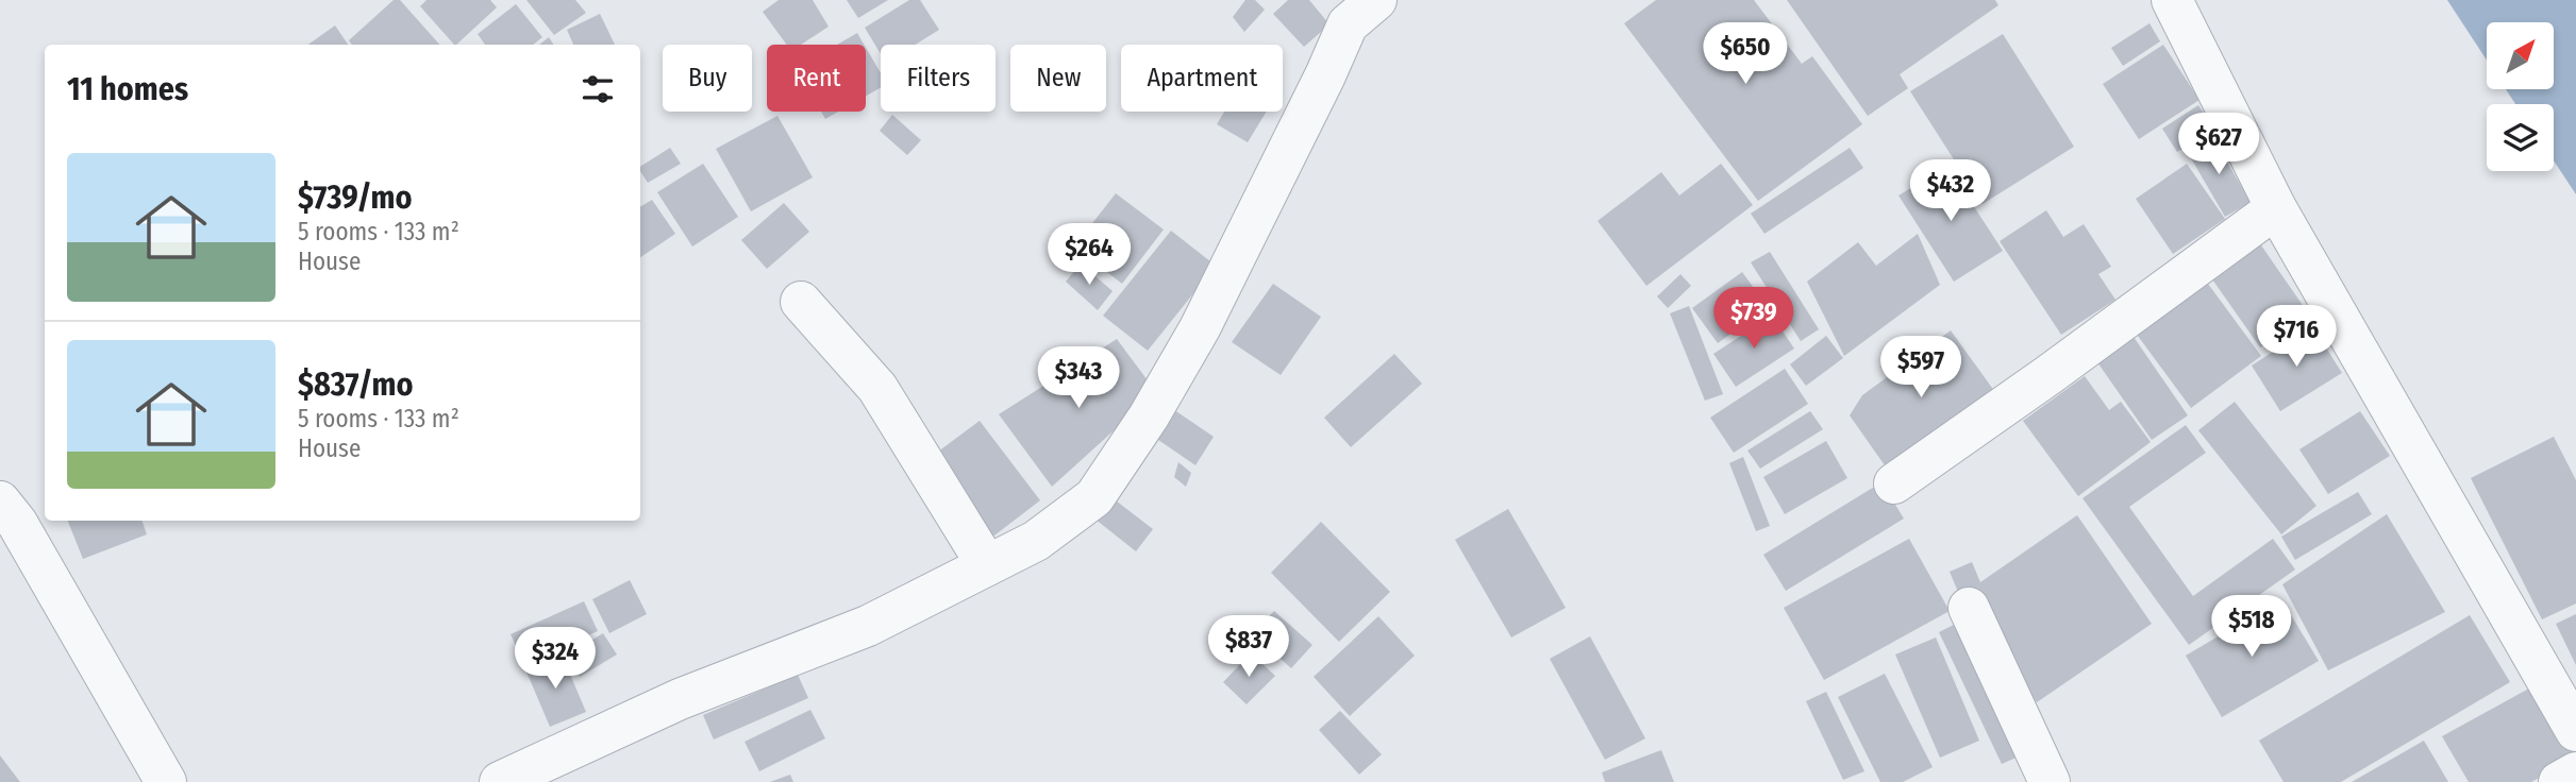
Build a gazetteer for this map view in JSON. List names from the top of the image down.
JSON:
{
  "north": "top right",
  "page": {
    "price": [
      "$650",
      "$627",
      "$432",
      "$264",
      "$739",
      "$716",
      "$597",
      "$343",
      "$518",
      "$837",
      "$324"
    ],
    "chip": [
      "Buy",
      "Rent",
      "Filters",
      "New",
      "Apartment"
    ],
    "heading": "11 homes",
    "list": [
      {
        "name": "$739/mo",
        "note": "5 rooms · 133 m² · House"
      },
      {
        "name": "$837/mo",
        "note": "5 rooms · 133 m² · House"
      }
    ]
  }
}
